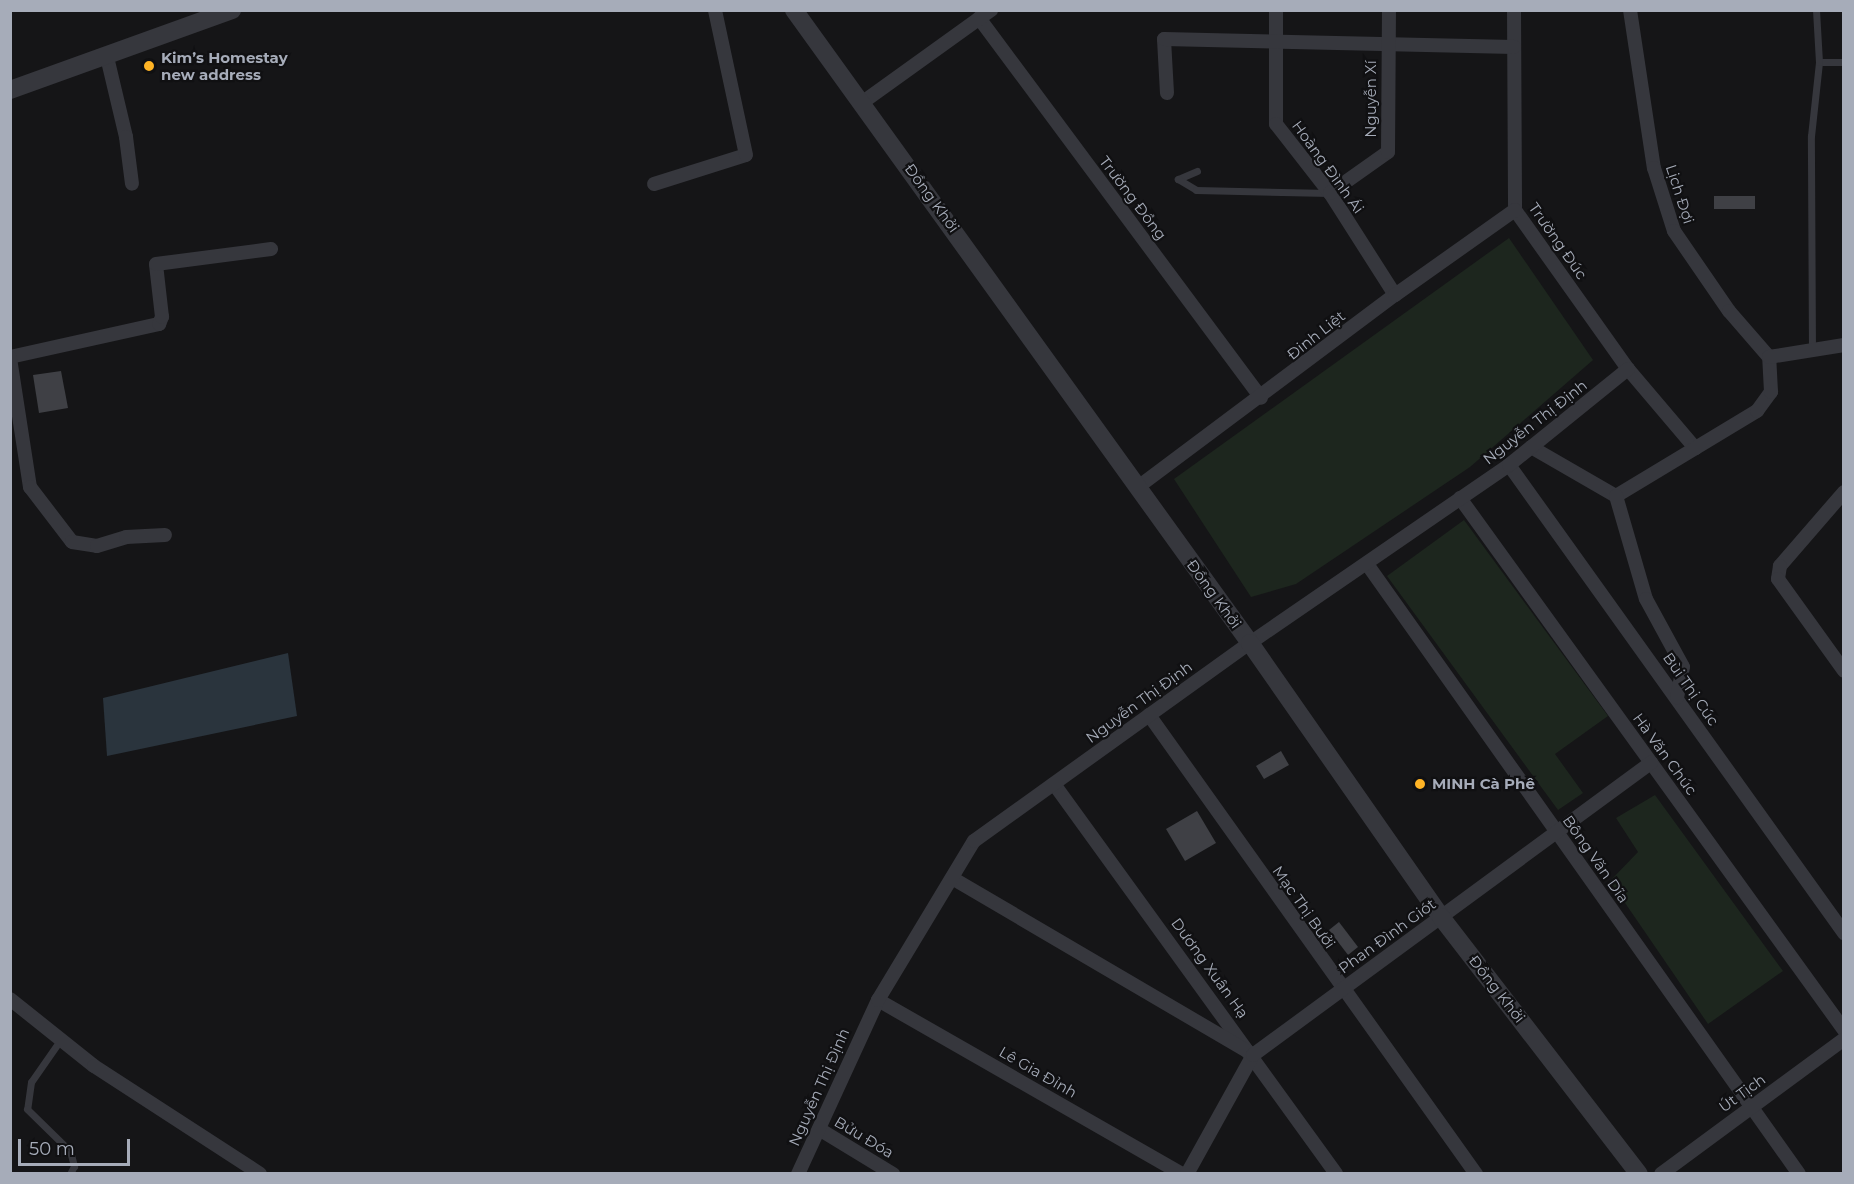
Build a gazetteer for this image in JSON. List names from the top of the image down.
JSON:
{
  "streets": {
    "street": [
      "Nguyễn Xí",
      "Hoàng Đình Ái",
      "Lịch Đợi",
      "Đồng Khởi",
      "Trường Đồng",
      "Trường Đúc",
      "Đinh Liệt",
      "Nguyễn Thị Định",
      "Bùi Thị Cúc",
      "Hà Văn Chúc",
      "Bông Văn Dĩa",
      "Mạc Thị Bưởi",
      "Phan Đình Giót",
      "Dương Xuân Hạ",
      "Lê Gia Đỉnh",
      "Út Tịch",
      "Bửu Đóa"
    ]
  },
  "crossings": [
    ["Nguyễn Xí", "Hoàng Đình Ái"],
    ["Hoàng Đình Ái", "Đinh Liệt"],
    ["Đồng Khởi", "Đinh Liệt"],
    ["Đồng Khởi", "Nguyễn Thị Định"],
    ["Đồng Khởi", "Phan Đình Giót"],
    ["Trường Đồng", "Đinh Liệt"],
    ["Trường Đúc", "Đinh Liệt"],
    ["Trường Đúc", "Nguyễn Thị Định"],
    ["Nguyễn Thị Định", "Bùi Thị Cúc"],
    ["Nguyễn Thị Định", "Hà Văn Chúc"],
    ["Nguyễn Thị Định", "Bông Văn Dĩa"],
    ["Nguyễn Thị Định", "Mạc Thị Bưởi"],
    ["Nguyễn Thị Định", "Dương Xuân Hạ"],
    ["Nguyễn Thị Định", "Lê Gia Đỉnh"],
    ["Nguyễn Thị Định", "Bửu Đóa"],
    ["Hà Văn Chúc", "Phan Đình Giót"],
    ["Bông Văn Dĩa", "Phan Đình Giót"],
    ["Bông Văn Dĩa", "Út Tịch"],
    ["Mạc Thị Bưởi", "Phan Đình Giót"],
    ["Phan Đình Giót", "Dương Xuân Hạ"],
    ["Phan Đình Giót", "Lê Gia Đỉnh"]
  ],
  "places": ["Kim’s Homestay new address", "MINH Cà Phê"],
  "scale_bar": "50 m"
}
